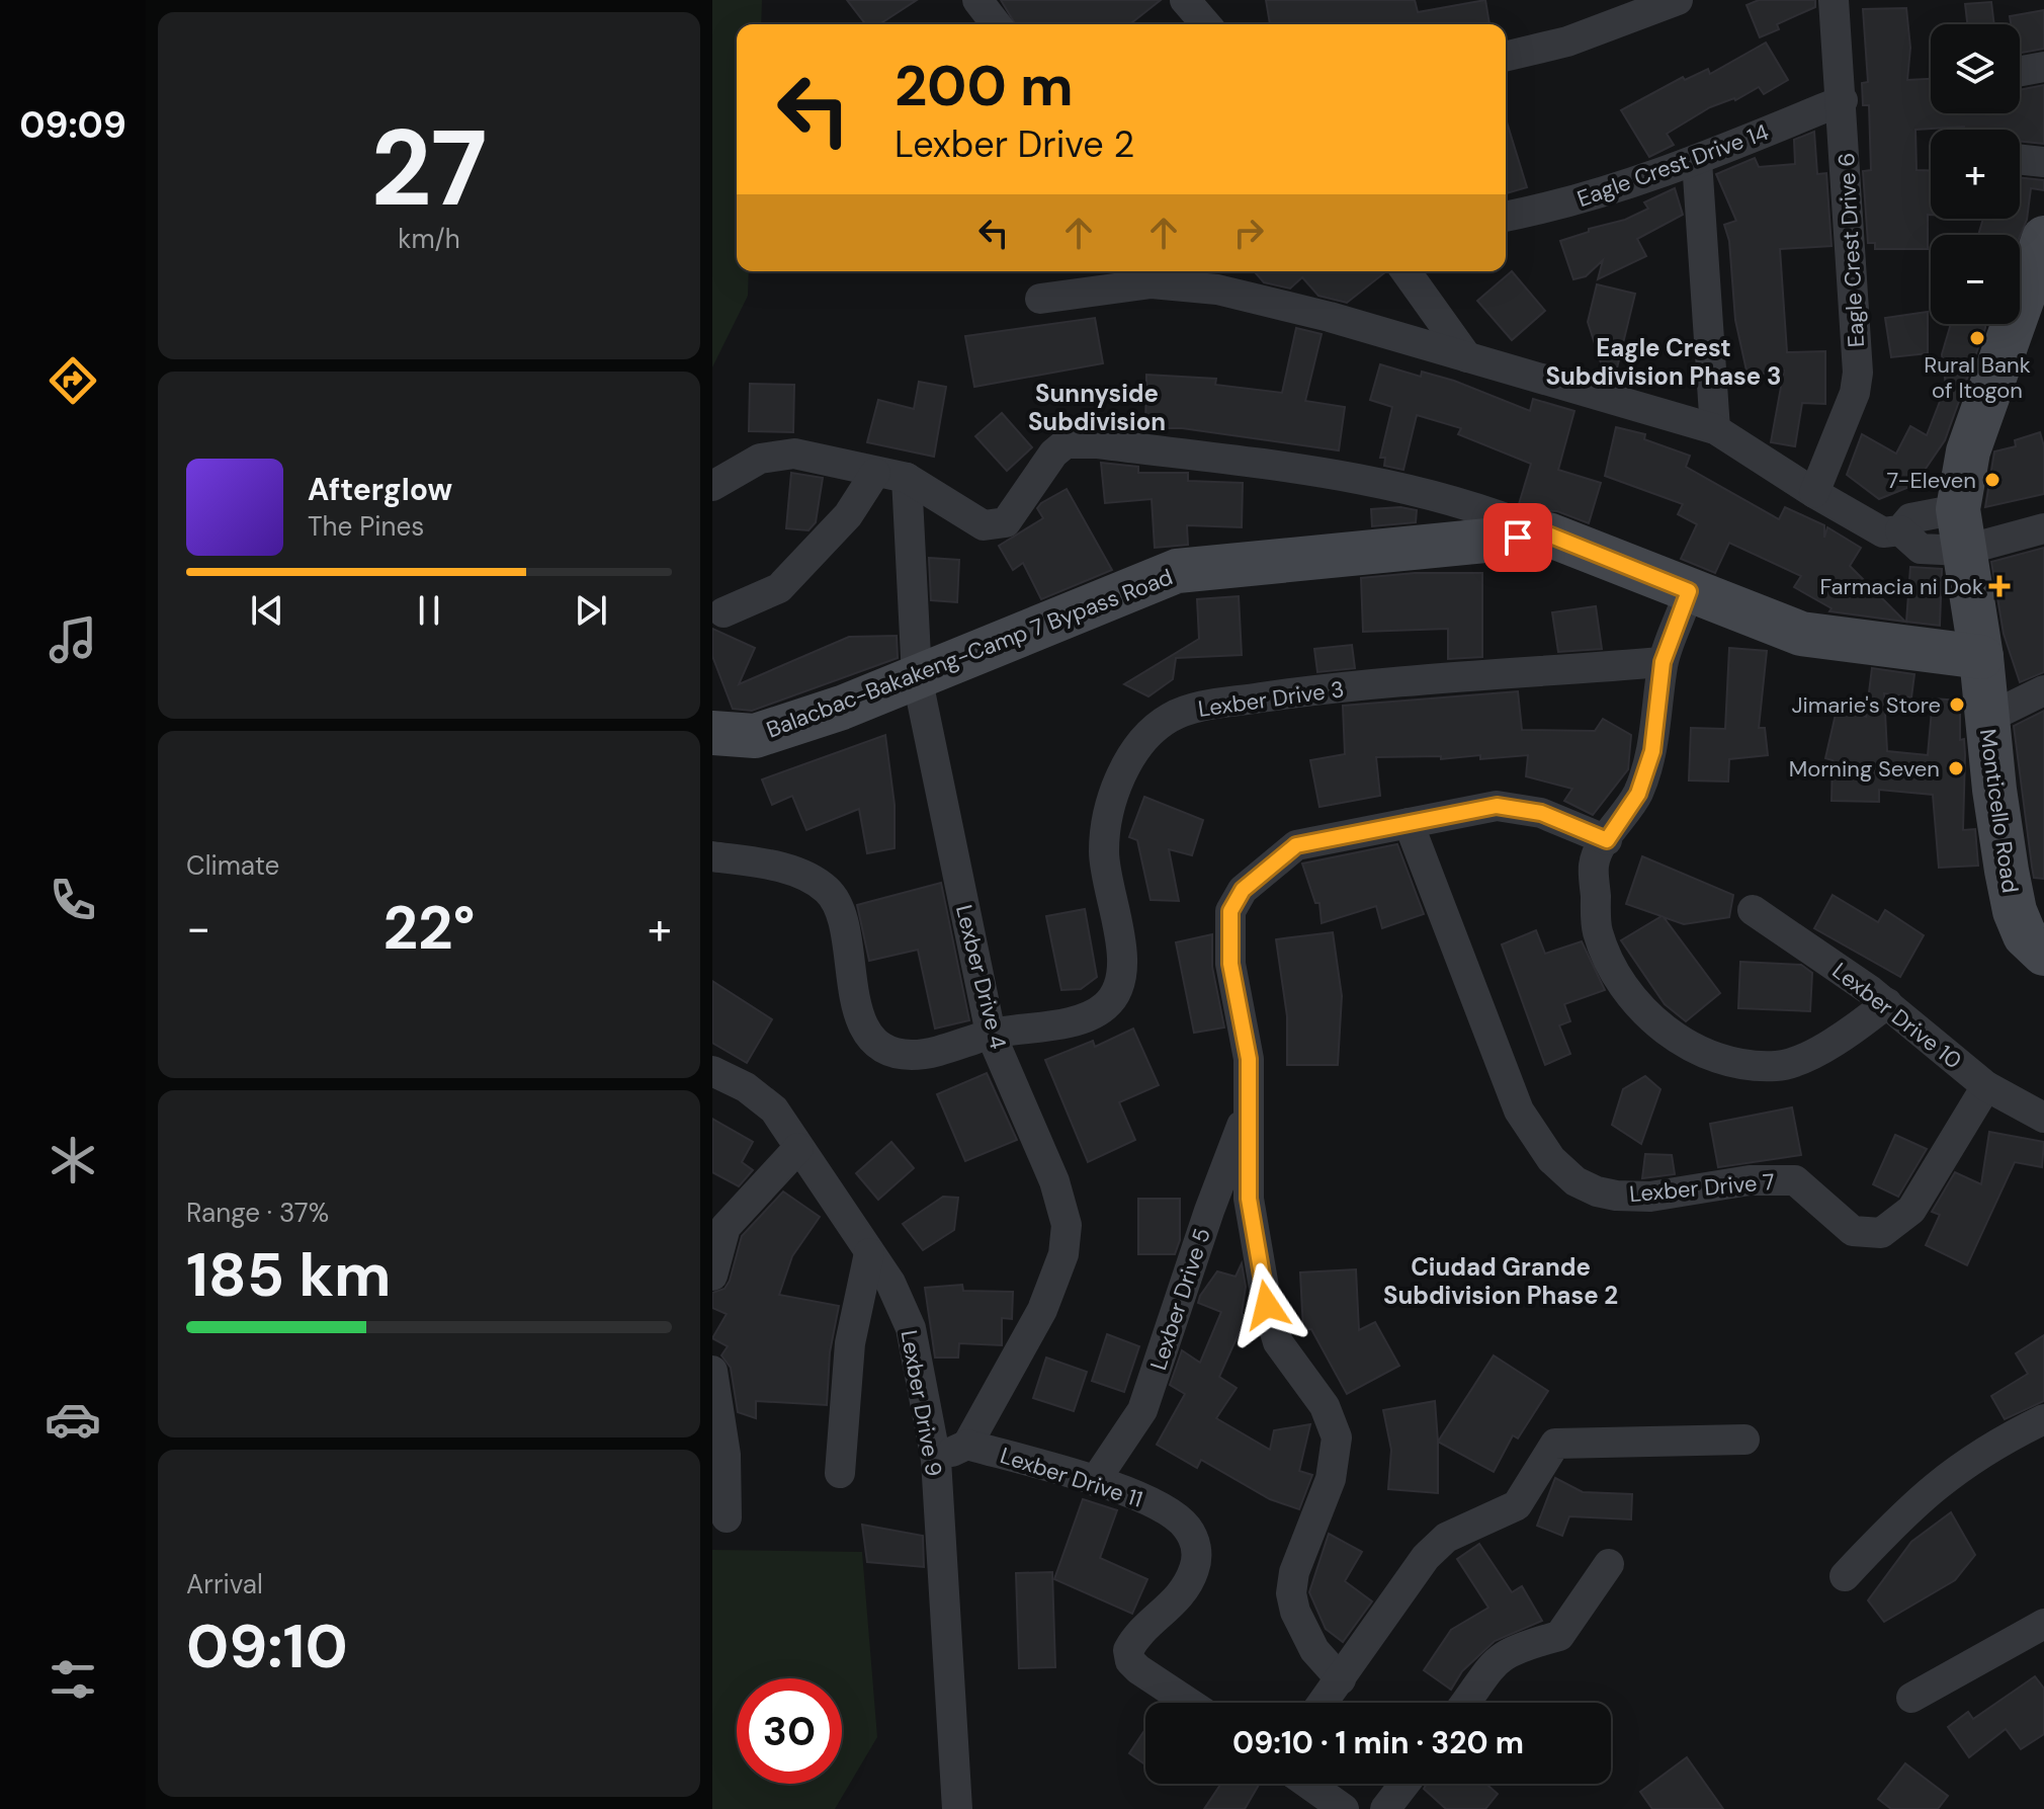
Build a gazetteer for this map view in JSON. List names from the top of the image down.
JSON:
{
  "streets": {
    "main road": ["Balacbac-Bakakeng-Camp 7 Bypass Road", "Monticello Road"],
    "street": [
      "Eagle Crest Drive 14",
      "Eagle Crest Drive 6",
      "Lexber Drive 3",
      "Lexber Drive 4",
      "Lexber Drive 10",
      "Lexber Drive 7",
      "Lexber Drive 5",
      "Lexber Drive 9",
      "Lexber Drive 11"
    ]
  },
  "crossings": [
    ["Eagle Crest Drive 14", "Eagle Crest Drive 6"],
    ["Balacbac-Bakakeng-Camp 7 Bypass Road", "Monticello Road"],
    ["Balacbac-Bakakeng-Camp 7 Bypass Road", "Lexber Drive 4"],
    ["Lexber Drive 3", "Lexber Drive 4"],
    ["Lexber Drive 4", "Lexber Drive 11"],
    ["Lexber Drive 10", "Lexber Drive 7"],
    ["Lexber Drive 7", "Lexber Drive 5"],
    ["Lexber Drive 5", "Lexber Drive 11"]
  ],
  "districts": ["Eagle Crest Subdivision Phase 3", "Sunnyside Subdivision", "Ciudad Grande Subdivision Phase 2"],
  "places": {
    "other": [
      "Rural Bank of Itogon",
      "7-Eleven",
      "Jimarie's Store",
      "Morning Seven"
    ],
    "health": ["Farmacia ni Dok"]
  },
  "page": {
    "tabs": "09:09",
    "tile": [
      ["27", "km/h"],
      "Climate",
      ["Range · 37%", "185 km"],
      ["Arrival", "09:10"]
    ],
    "map_buttons": ["+", "−"],
    "turn": ["200 m", "Lexber Drive 2"],
    "song": ["Afterglow", "The Pines"],
    "heat": ["−", "22°", "+"],
    "limit": "30",
    "trip": "09:10 · 1 min · 320 m"
  }
}
